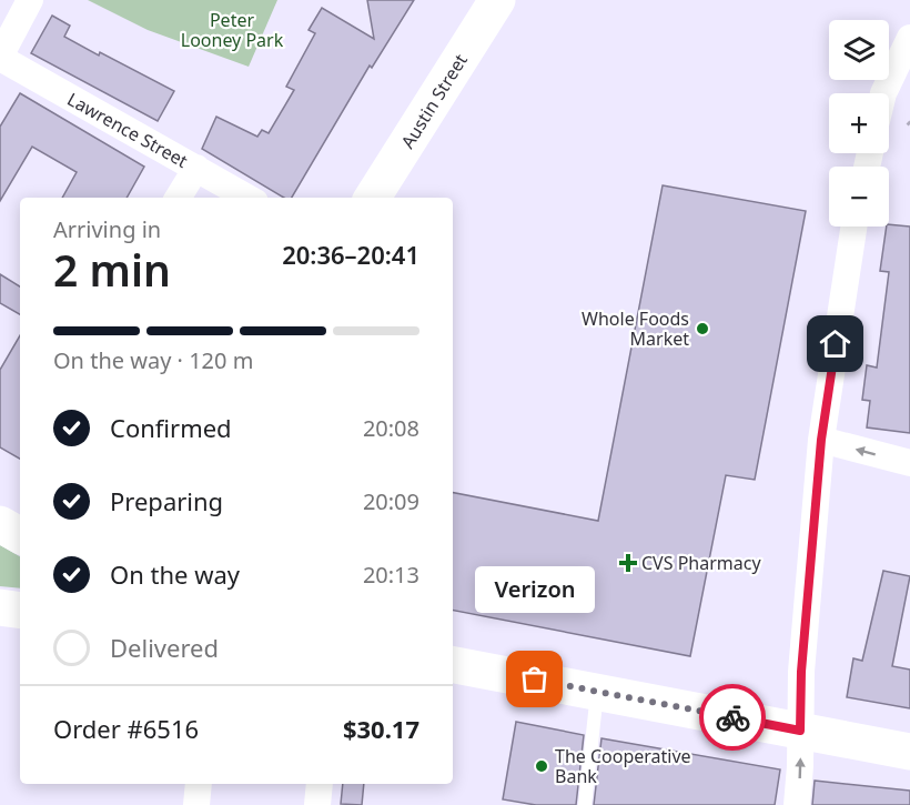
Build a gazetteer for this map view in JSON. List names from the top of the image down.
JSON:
{
  "streets": {
    "main road": ["Austin Street"],
    "street": ["Lawrence Street"]
  },
  "parks": ["Peter Looney Park"],
  "places": {
    "other": ["Whole Foods Market", "Verizon", "The Cooperative Bank"],
    "health": ["CVS Pharmacy"]
  },
  "page": {
    "map_buttons": ["+", "−"],
    "heading": ["2 min", "Arriving in", "20:36–20:41"],
    "panel": ["Order #6516", "$30.17"],
    "bar": "On the way · 120 m",
    "list": [
      ["Confirmed", "20:08"],
      ["Preparing", "20:09"],
      ["On the way", "20:13"],
      "Delivered"
    ],
    "bubble": "Verizon"
  }
}
